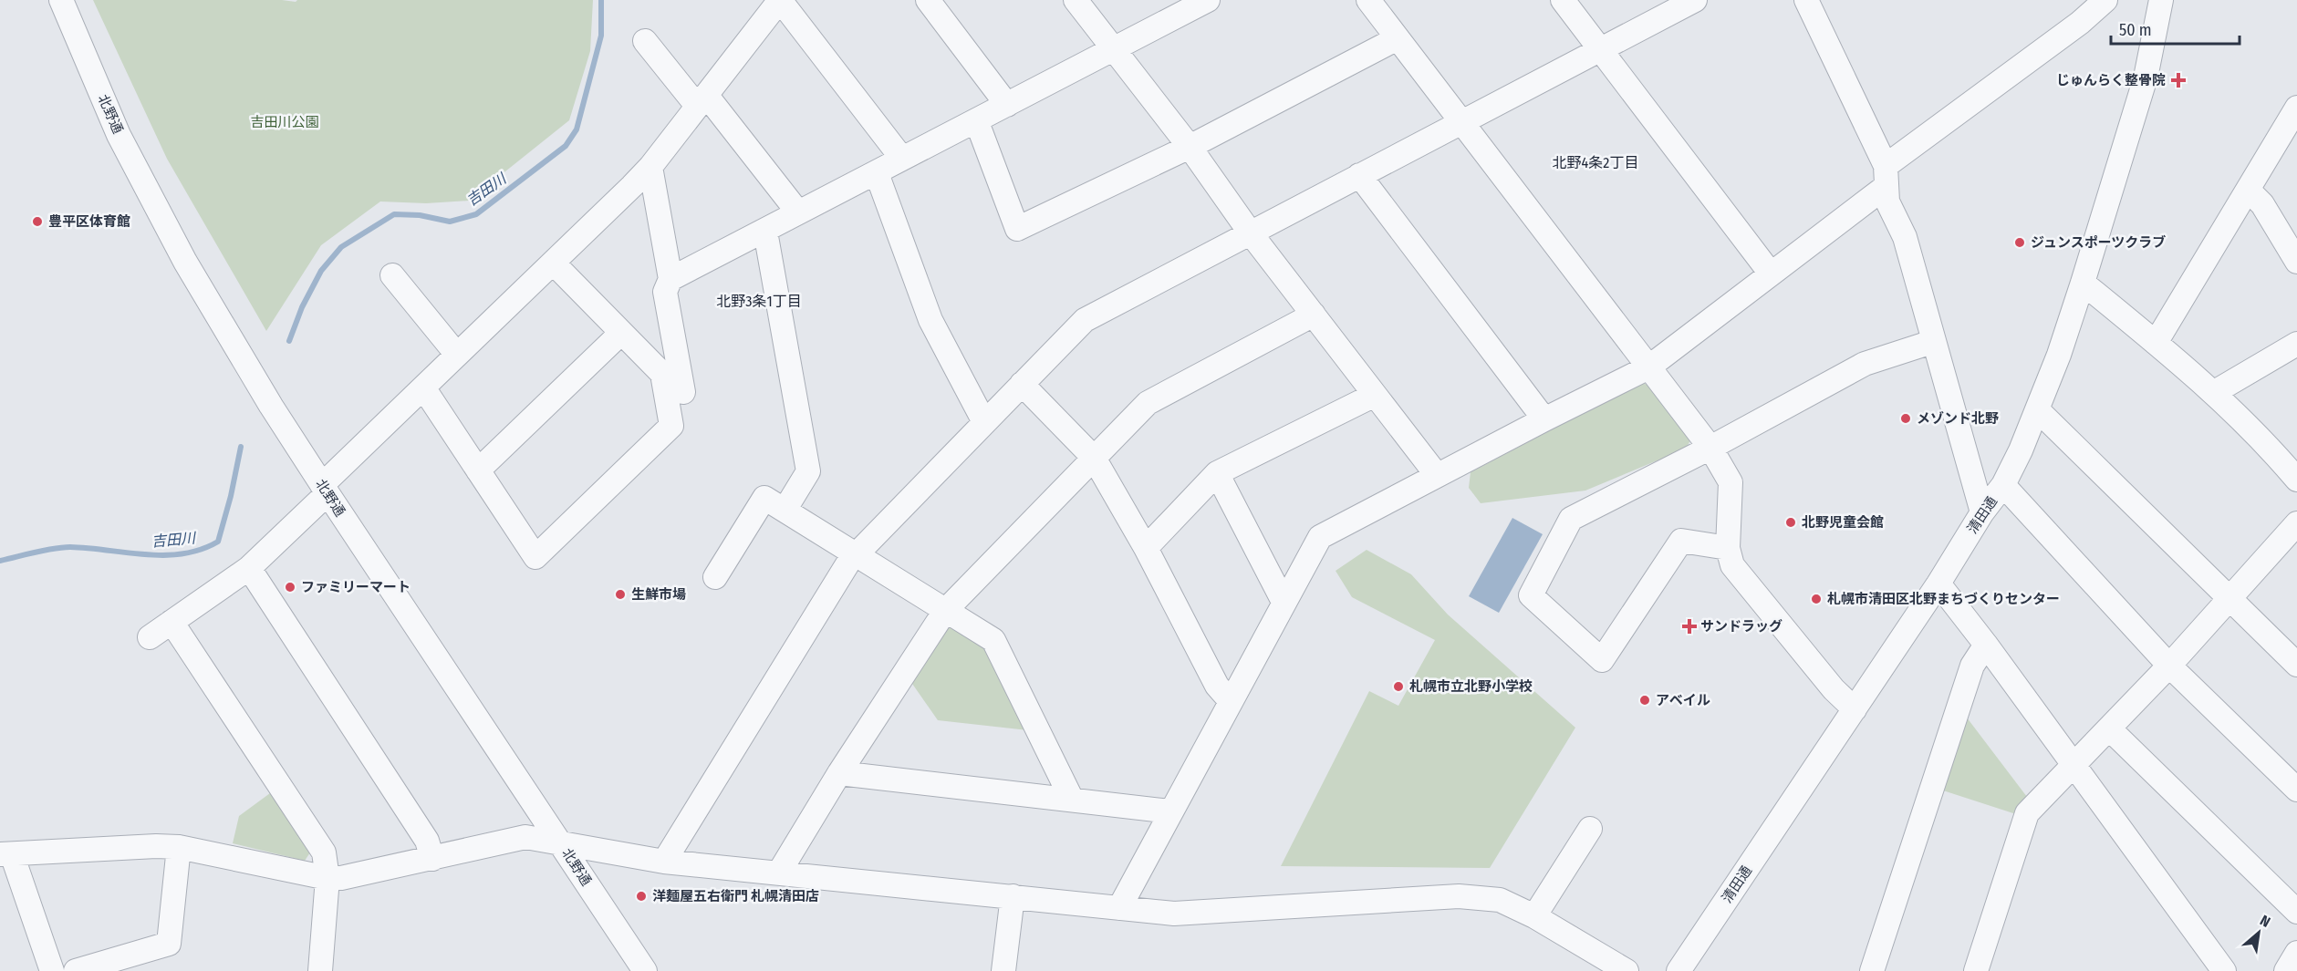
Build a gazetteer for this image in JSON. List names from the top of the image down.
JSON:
{
  "streets": {
    "street": ["北野通", "清田通"]
  },
  "districts": ["北野4条2丁目", "北野3条1丁目"],
  "water": ["吉田川"],
  "parks": ["吉田川公園"],
  "places": {
    "health": ["じゅんらく整骨院", "サンドラッグ"],
    "other": [
      "豊平区体育館",
      "ジュンスポーツクラブ",
      "メゾンド北野",
      "北野児童会館",
      "ファミリーマート",
      "生鮮市場",
      "札幌市清田区北野まちづくりセンター",
      "札幌市立北野小学校",
      "アベイル",
      "洋麺屋五右衛門 札幌清田店"
    ]
  },
  "scale_bar": "50 m",
  "north": "top right"
}
